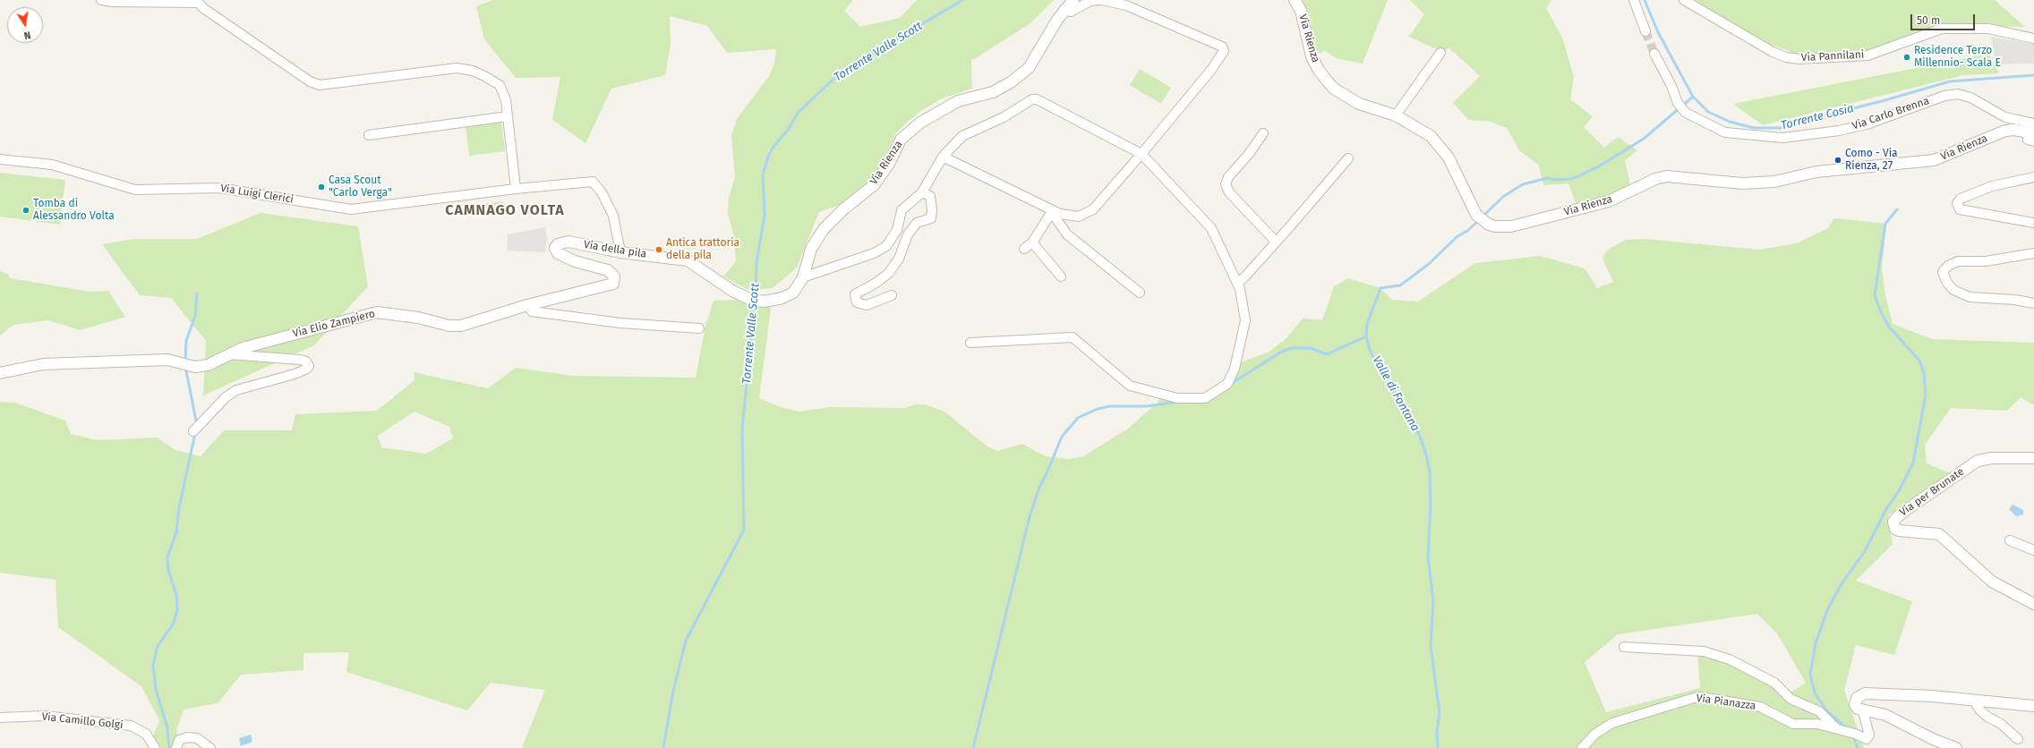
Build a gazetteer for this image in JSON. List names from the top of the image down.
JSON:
{
  "streets": {
    "street": [
      "Via Rienza",
      "Via Pannilani",
      "Via Carlo Brenna",
      "Via Luigi Clerici",
      "Via della pila",
      "Via Elio Zampiero",
      "Via per Brunate",
      "Via Pianazza",
      "Via Camillo Golgi"
    ]
  },
  "crossings": [
    ["Via Rienza", "Via Carlo Brenna"],
    ["Via Rienza", "Via della pila"],
    ["Via Luigi Clerici", "Via della pila"],
    ["Via della pila", "Via Elio Zampiero"]
  ],
  "districts": ["CAMNAGO VOLTA"],
  "water": ["Torrente Valle Scott", "Torrente Cosia", "Valle di Fontana"],
  "places": [
    "Residence Terzo Millennio- Scala E",
    "Como - Via Rienza, 27",
    "Casa Scout \"Carlo Verga\"",
    "Tomba di Alessandro Volta",
    "Antica trattoria della pila"
  ],
  "scale_bar": "50 m",
  "north": "bottom"
}
